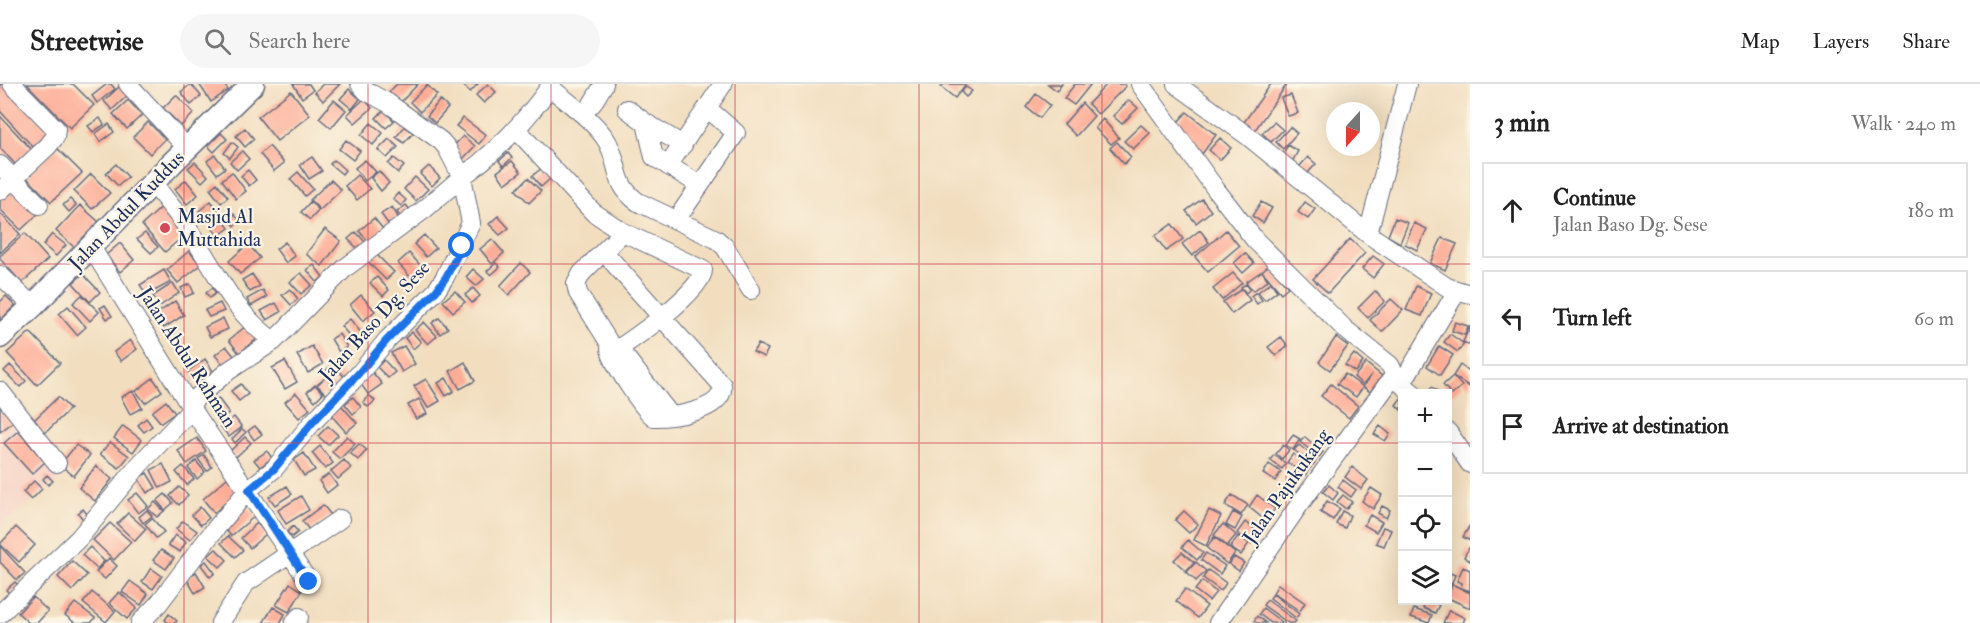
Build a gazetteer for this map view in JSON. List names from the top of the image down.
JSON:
{
  "streets": {
    "main road": ["Jalan Abdul Kuddus"],
    "street": ["Jalan Baso Dg. Sese", "Jalan Abdul Rahman", "Jalan Pajukukang"]
  },
  "crossings": [
    ["Jalan Abdul Kuddus", "Jalan Abdul Rahman"],
    ["Jalan Baso Dg. Sese", "Jalan Abdul Rahman"]
  ],
  "places": ["Masjid Al Muttahida"],
  "north": "bottom",
  "page": {
    "header": "Streetwise",
    "search": "Search here",
    "nav": ["Map", "Layers", "Share"],
    "heading": ["3 min", "Walk · 240 m"],
    "list": [
      ["Continue", "Jalan Baso Dg. Sese", "180 m"],
      ["Turn left", "60 m"],
      "Arrive at destination"
    ],
    "map_buttons": ["+", "−"]
  }
}
